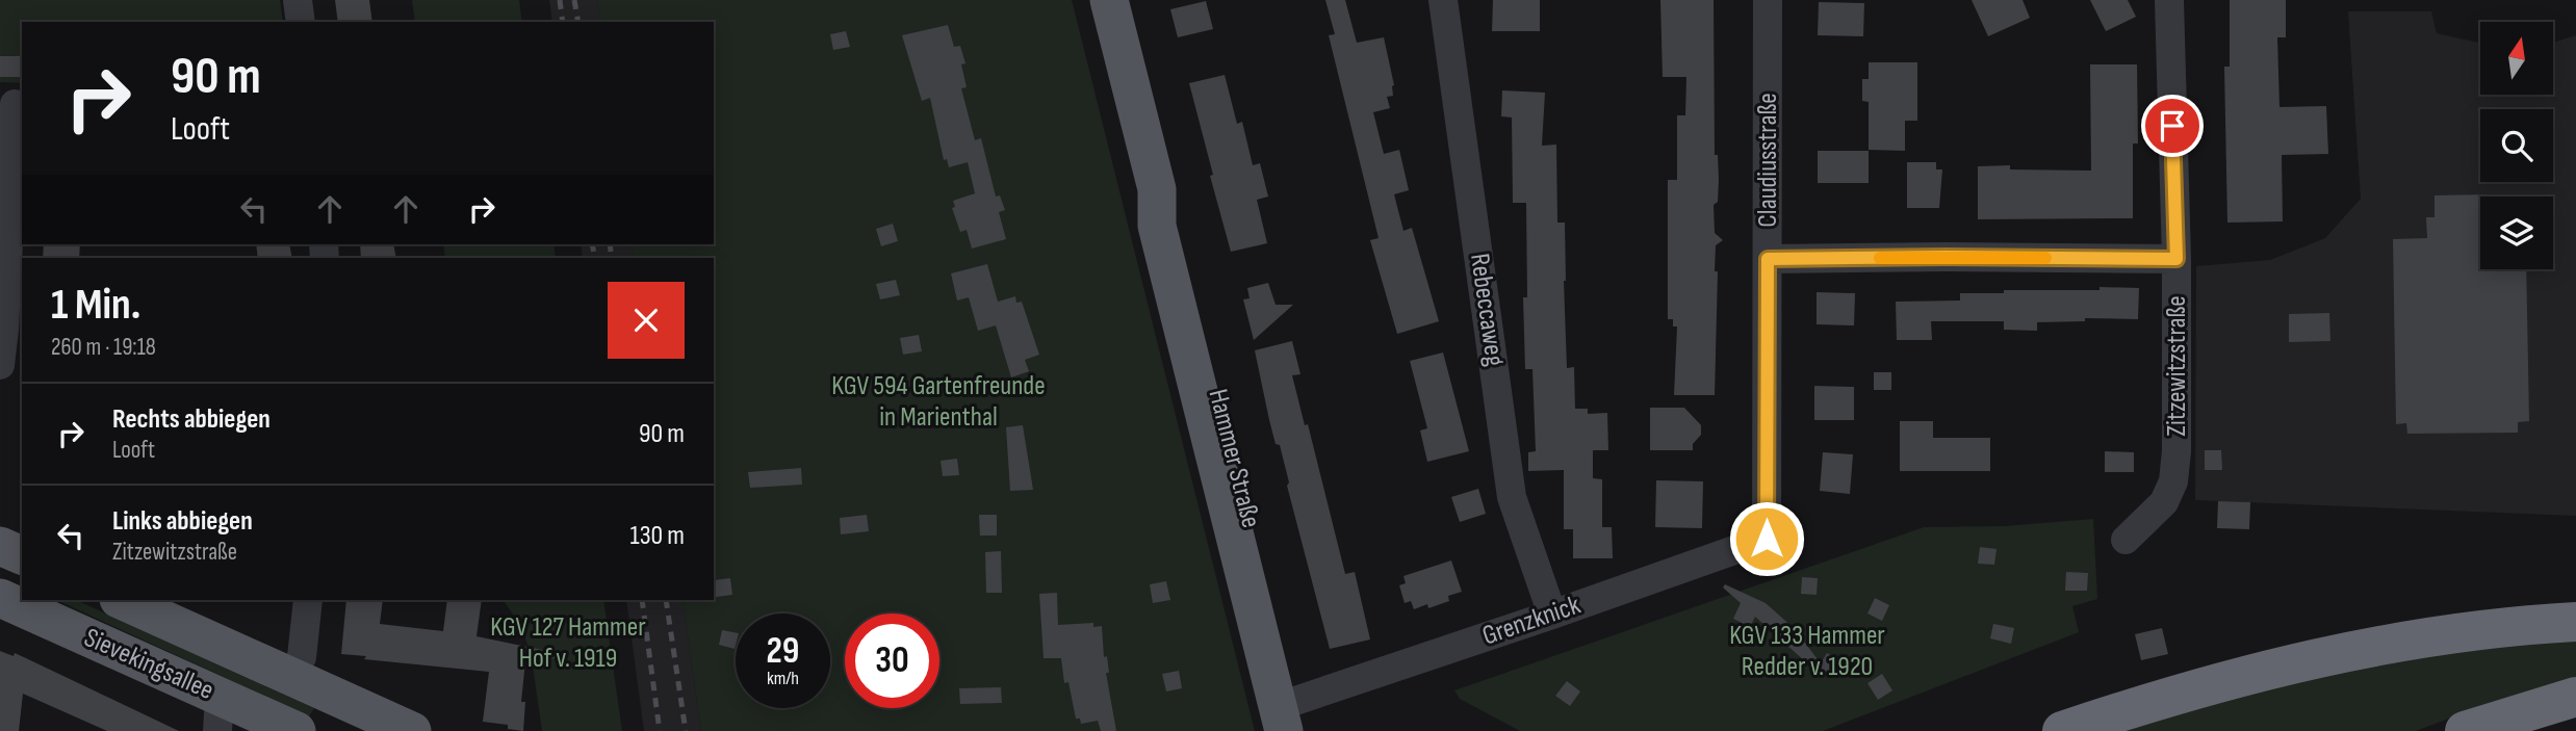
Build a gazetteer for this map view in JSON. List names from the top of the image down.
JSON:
{
  "streets": {
    "main road": ["Hammer Straße", "Sievekingsallee"],
    "street": [
      "Claudiusstraße",
      "Rebeccaweg",
      "Zitzewitzstraße",
      "Grenzknick"
    ]
  },
  "crossings": [
    ["Claudiusstraße", "Grenzknick"],
    ["Rebeccaweg", "Grenzknick"],
    ["Hammer Straße", "Grenzknick"]
  ],
  "parks": ["KGV 594 Gartenfreunde in Marienthal", "KGV 127 Hammer Hof v. 1919", "KGV 133 Hammer Redder v. 1920"],
  "north": "top",
  "page": {
    "turn": ["90 m", "Looft"],
    "heading": ["1 Min.", "260 m · 19:18"],
    "list": [
      {
        "name": "Rechts abbiegen",
        "note": "Looft",
        "value": "90 m"
      },
      {
        "name": "Links abbiegen",
        "note": "Zitzewitzstraße",
        "value": "130 m"
      }
    ],
    "speed": "29 km/h",
    "limit": "30"
  }
}
